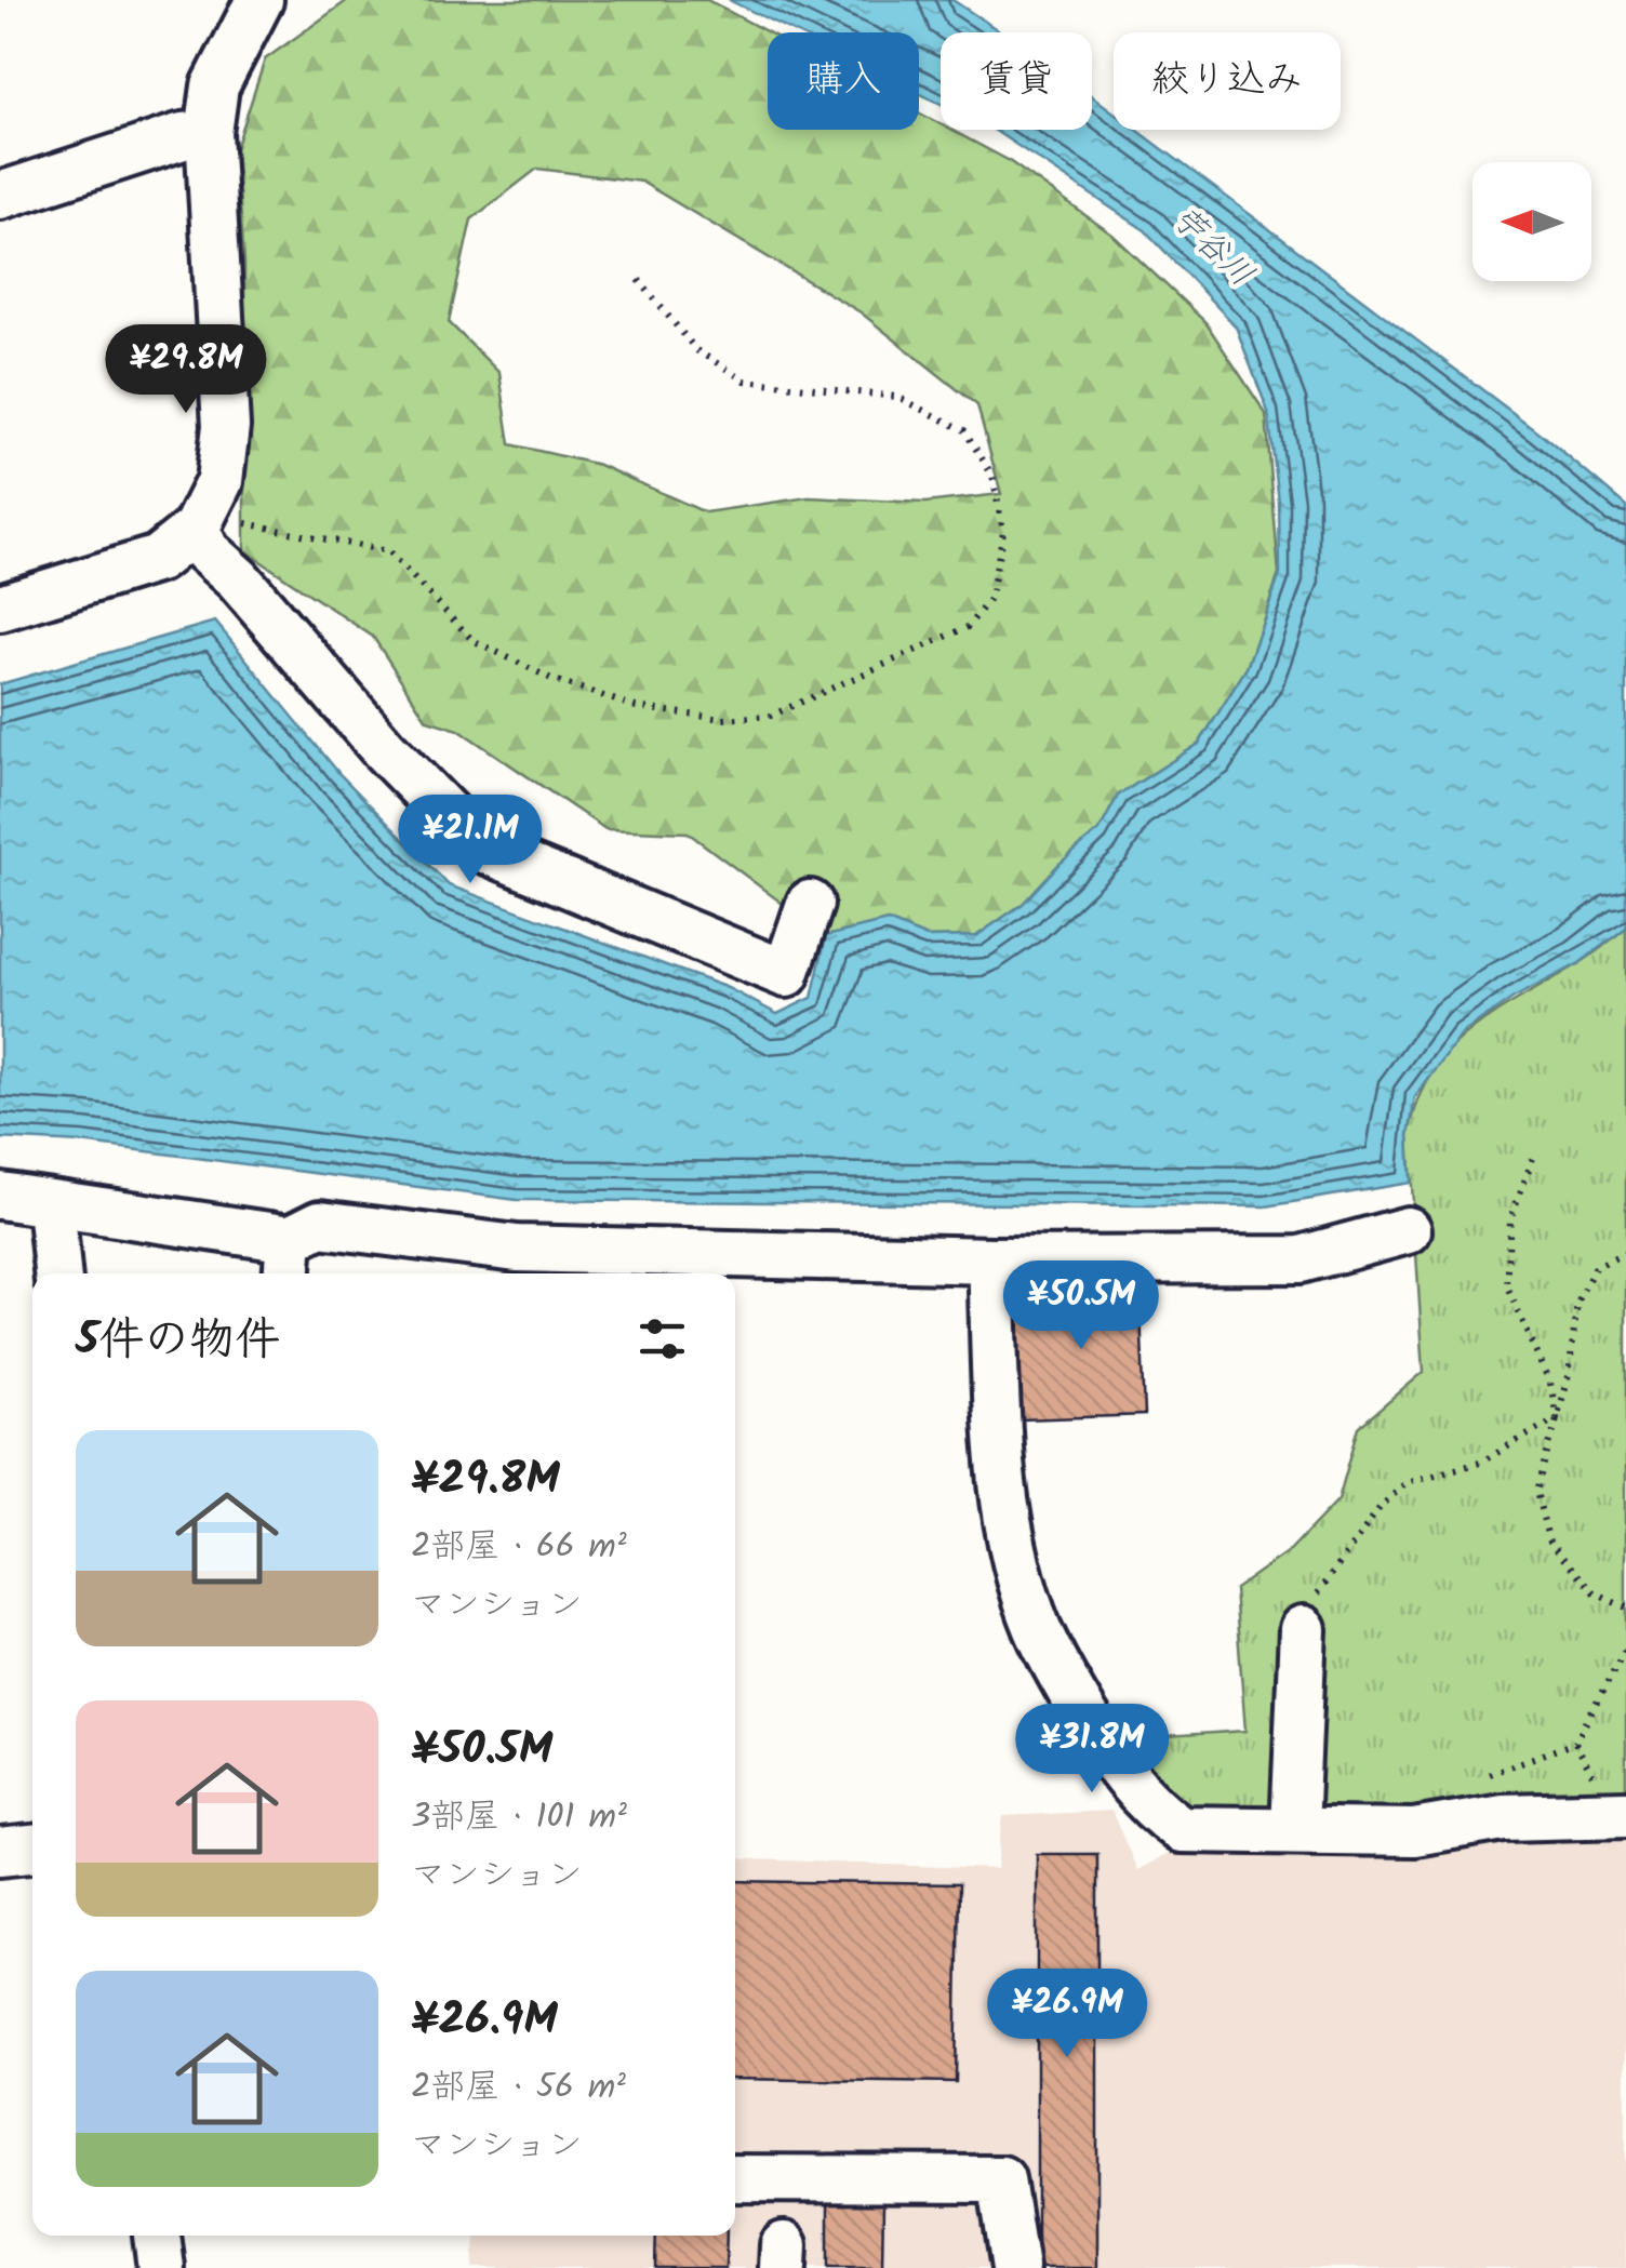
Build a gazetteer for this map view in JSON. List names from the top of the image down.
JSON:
{
  "water": ["苧谷川"],
  "north": "left",
  "page": {
    "chip": ["購入", "賃貸", "絞り込み"],
    "price": [
      "¥29.8M",
      "¥21.1M",
      "¥50.5M",
      "¥31.8M",
      "¥26.9M"
    ],
    "heading": "5件の物件",
    "list": [
      {
        "name": "¥29.8M",
        "note": "2部屋 · 66 m² · マンション"
      },
      {
        "name": "¥50.5M",
        "note": "3部屋 · 101 m² · マンション"
      },
      {
        "name": "¥26.9M",
        "note": "2部屋 · 56 m² · マンション"
      }
    ]
  }
}
